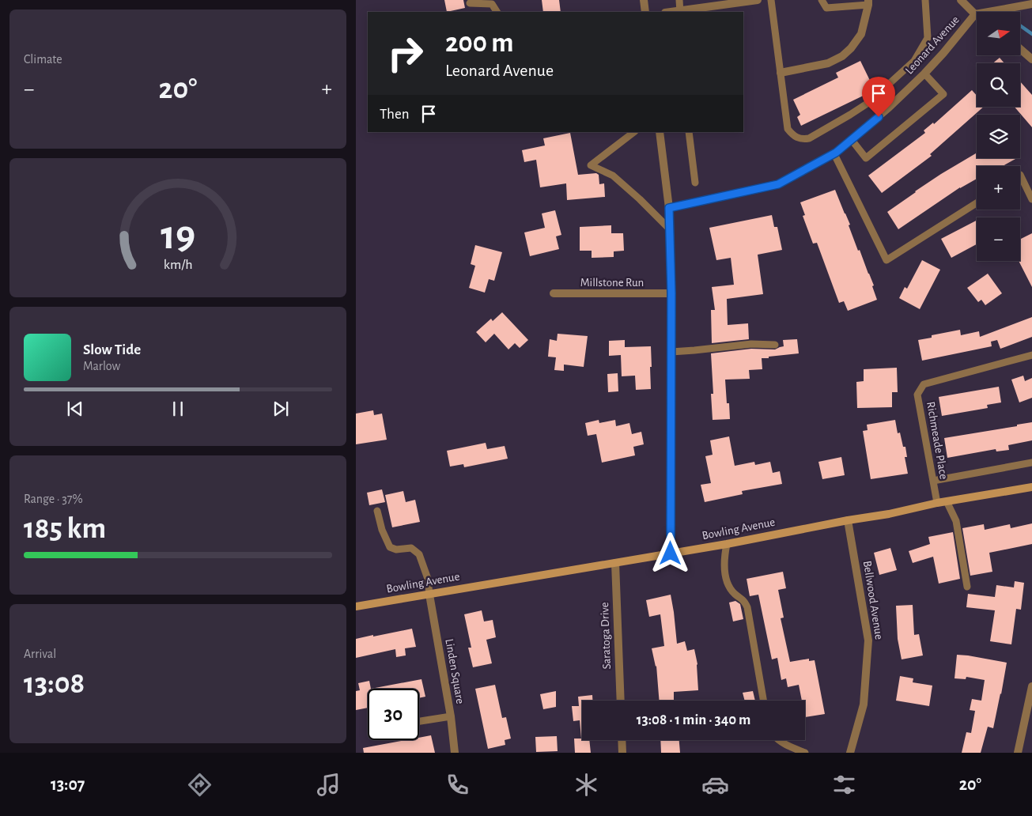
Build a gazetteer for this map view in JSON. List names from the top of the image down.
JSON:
{
  "streets": {
    "street": [
      "Leonard Avenue",
      "Millstone Run",
      "Bowling Avenue",
      "Bellwood Avenue",
      "Saratoga Drive",
      "Linden Square"
    ],
    "lane": ["Richmeade Place"]
  },
  "crossings": [
    ["Richmeade Place", "Bowling Avenue"],
    ["Bowling Avenue", "Bellwood Avenue"],
    ["Bowling Avenue", "Saratoga Drive"],
    ["Bowling Avenue", "Linden Square"]
  ],
  "north": "right",
  "page": {
    "tile": [
      "Climate",
      ["Range · 37%", "185 km"],
      ["Arrival", "13:08"]
    ],
    "map_buttons": ["+", "−"],
    "turn": ["200 m", "Leonard Avenue"],
    "heat": ["−", "20°", "+"],
    "then": "Then",
    "song": ["Slow Tide", "Marlow"],
    "limit": "30",
    "trip": "13:08 · 1 min · 340 m",
    "tabs": ["13:07", "20°"],
    "gauge": ["19", "km/h"]
  }
}
